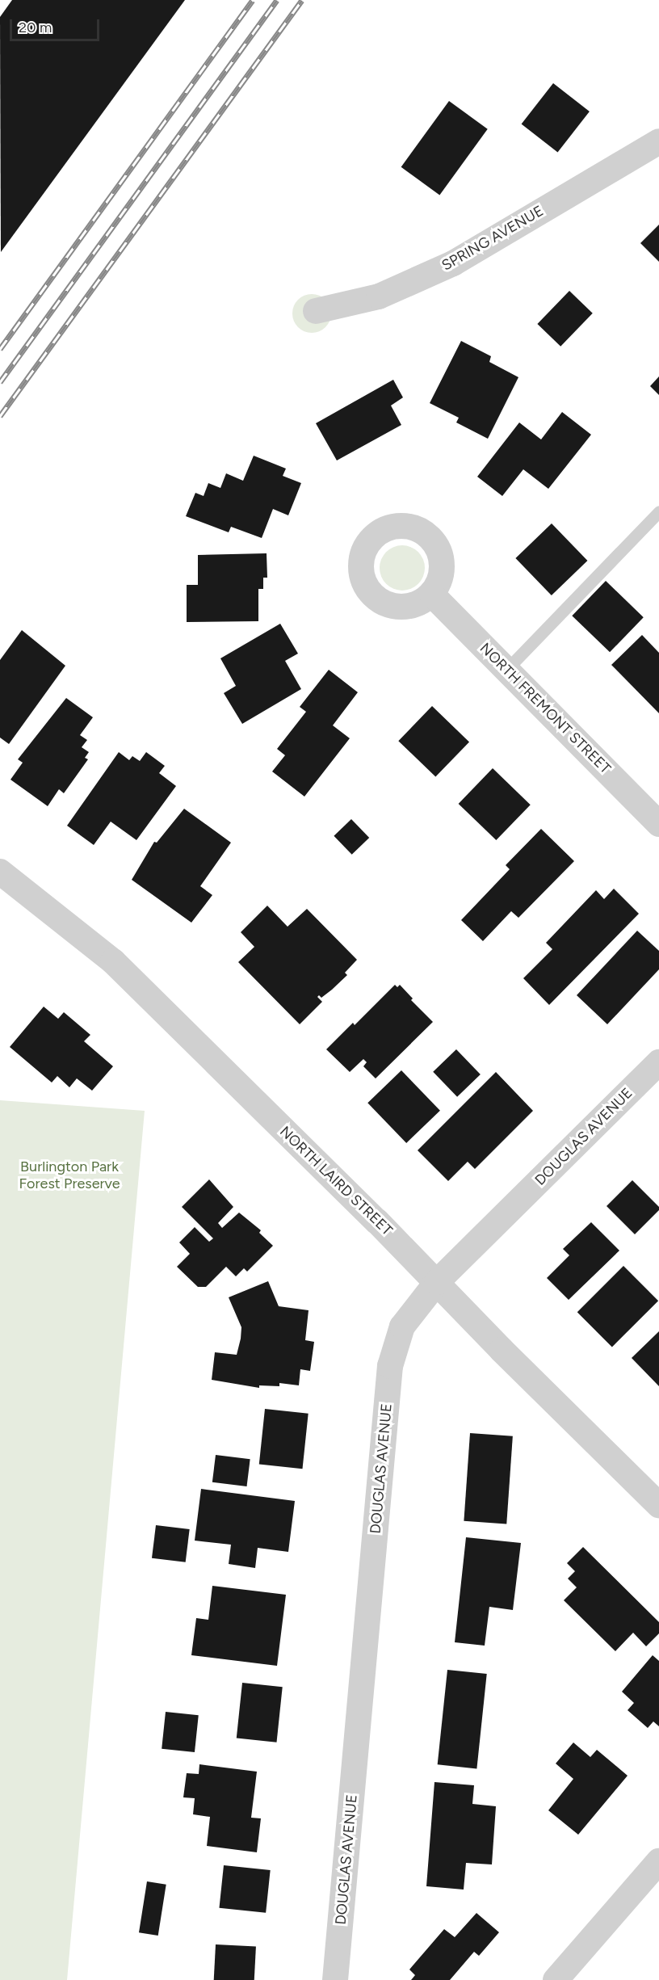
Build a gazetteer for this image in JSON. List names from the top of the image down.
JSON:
{
  "streets": {
    "street": [
      "SPRING AVENUE",
      "NORTH FREMONT STREET",
      "DOUGLAS AVENUE",
      "NORTH LAIRD STREET"
    ]
  },
  "crossings": [
    ["DOUGLAS AVENUE", "NORTH LAIRD STREET"]
  ],
  "parks": ["Burlington Park Forest Preserve"],
  "scale_bar": "20 m"
}
